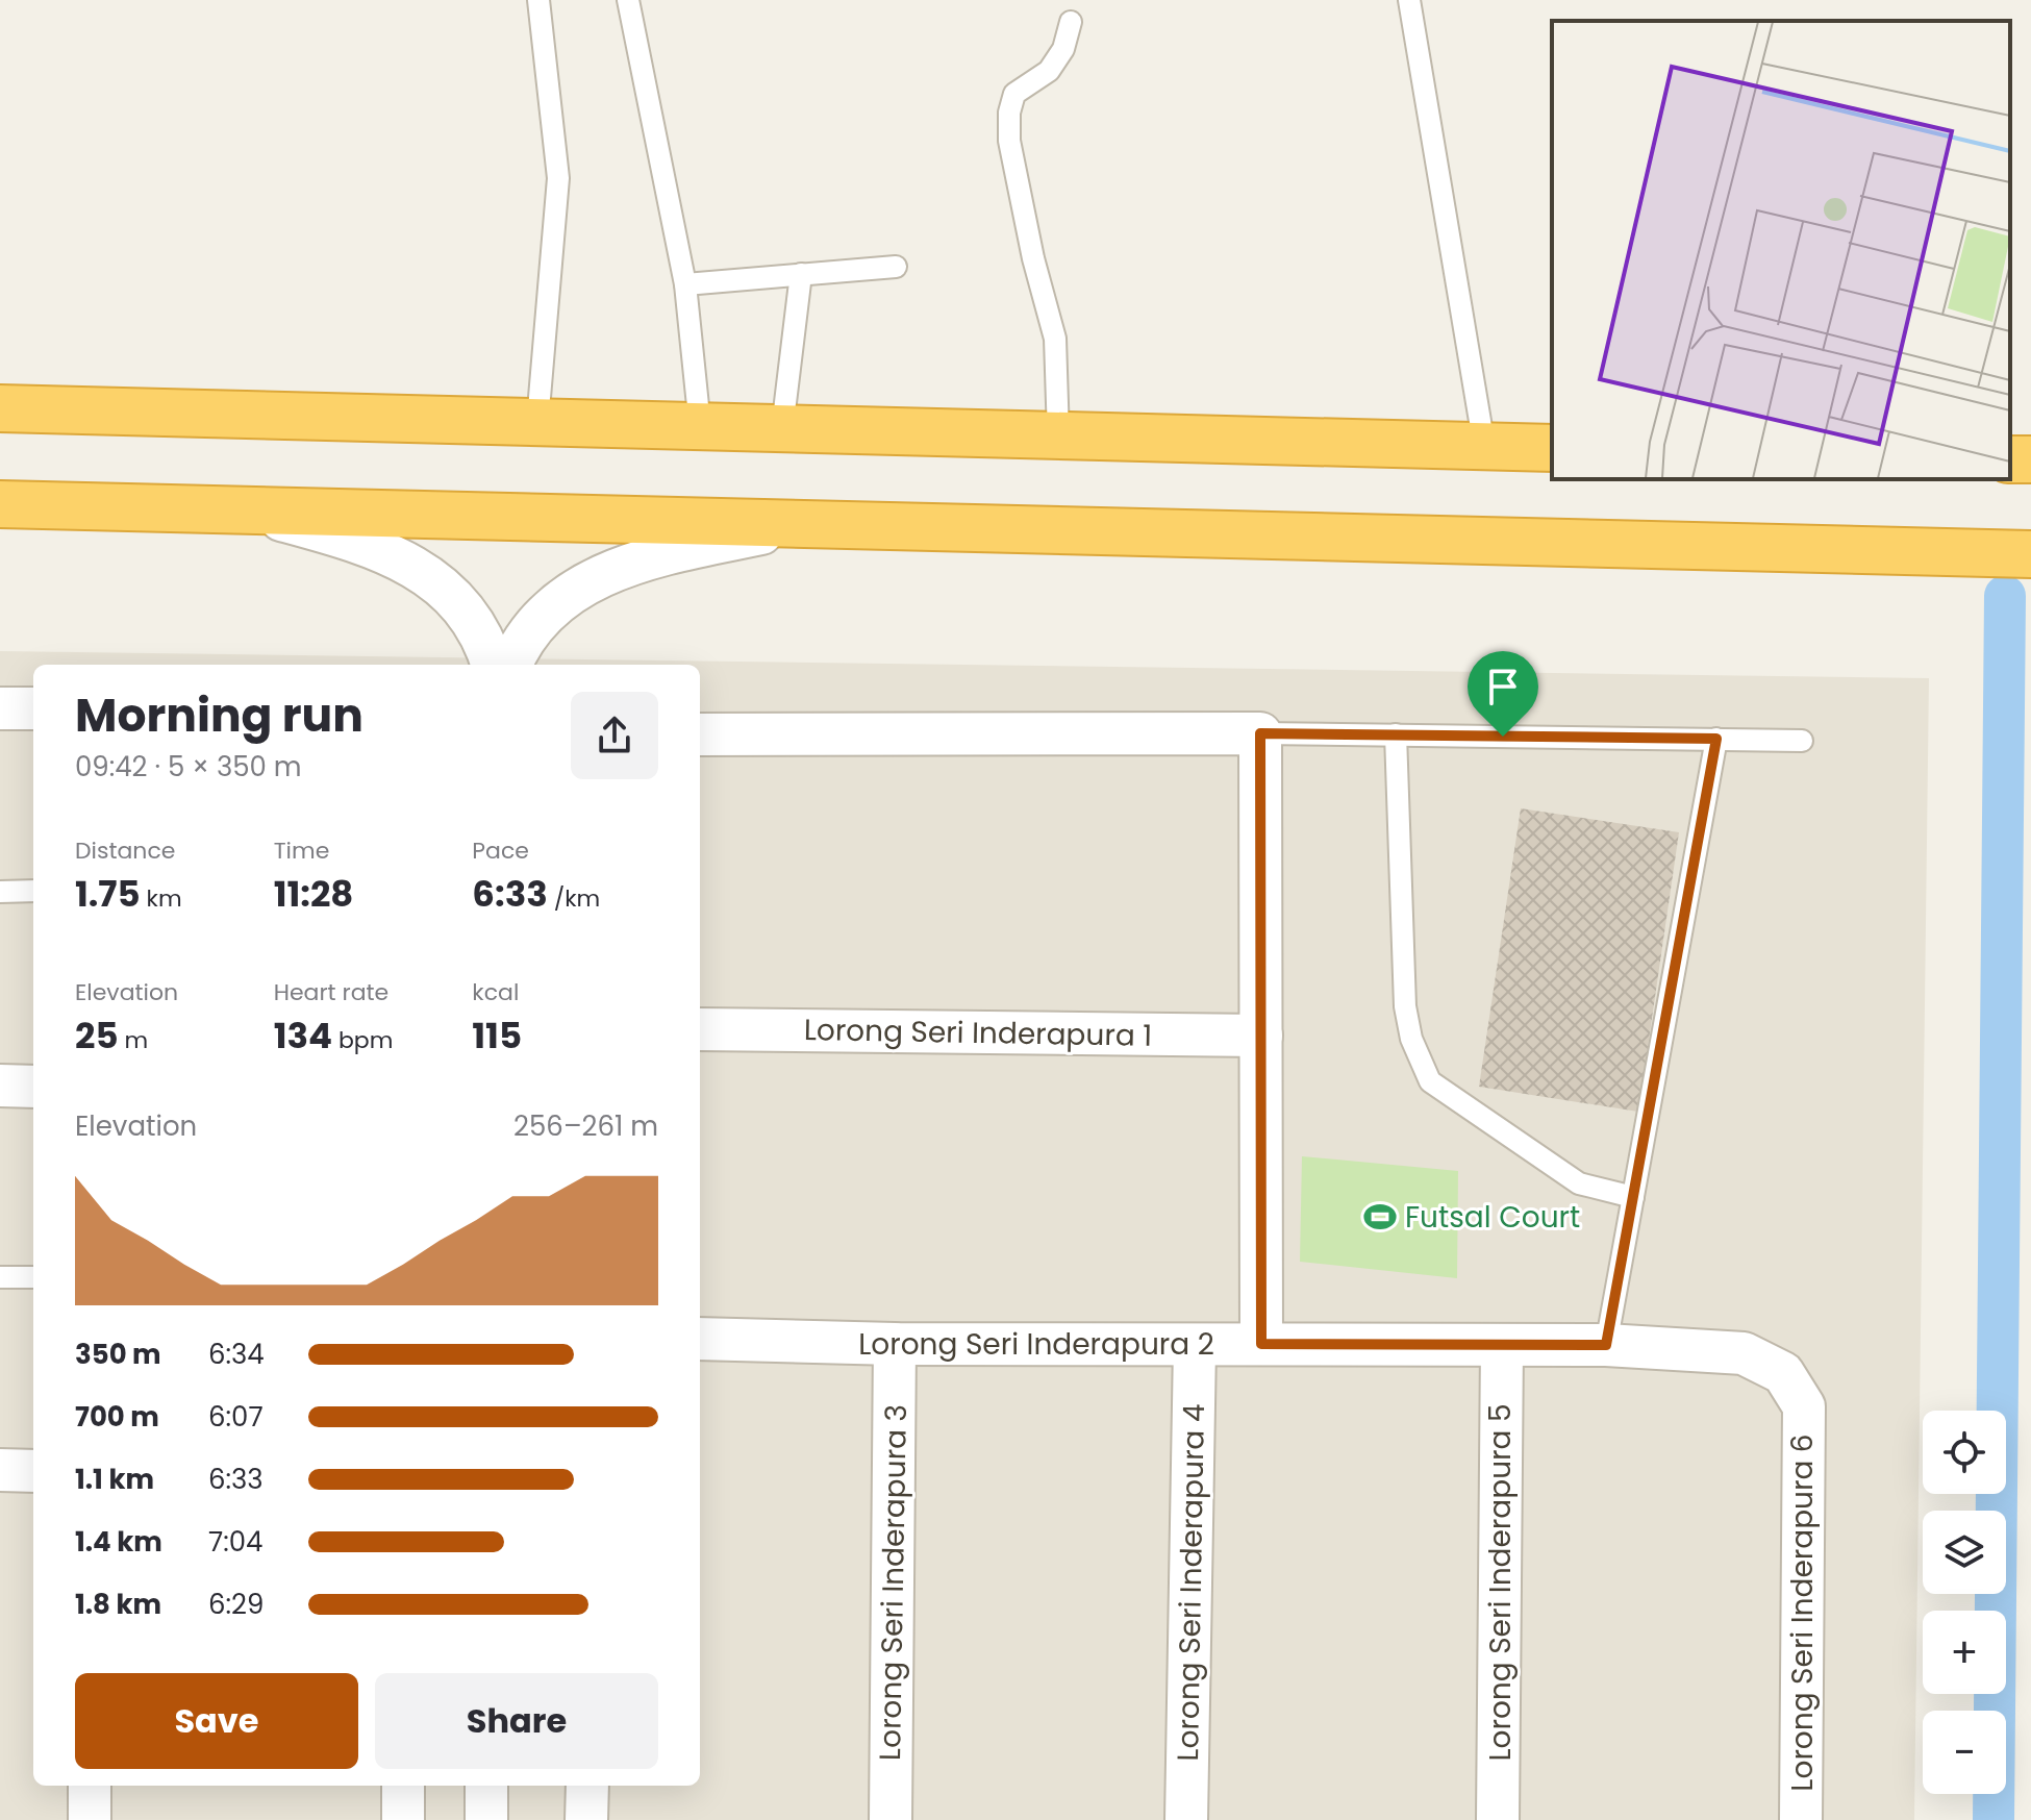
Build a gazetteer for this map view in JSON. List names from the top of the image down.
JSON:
{
  "streets": {
    "street": [
      "Lorong Seri Inderapura 1",
      "Lorong Seri Inderapura 2",
      "Lorong Seri Inderapura 3",
      "Lorong Seri Inderapura 4",
      "Lorong Seri Inderapura 5",
      "Lorong Seri Inderapura 6"
    ]
  },
  "crossings": [
    ["Lorong Seri Inderapura 2", "Lorong Seri Inderapura 3"],
    ["Lorong Seri Inderapura 2", "Lorong Seri Inderapura 4"],
    ["Lorong Seri Inderapura 2", "Lorong Seri Inderapura 5"],
    ["Lorong Seri Inderapura 2", "Lorong Seri Inderapura 6"]
  ],
  "places": {
    "sports": ["Futsal Court"]
  },
  "page": {
    "heading": ["Morning run", "09:42 · 5 × 350 m"],
    "stats": [
      ["Distance", "1.75 km"],
      ["Time", "11:28"],
      ["Pace", "6:33 /km"],
      ["Elevation", "25 m"],
      ["Heart rate", "134 bpm"],
      ["kcal", "115"]
    ],
    "chart": ["Elevation", "256–261 m"],
    "list": [
      {
        "name": "350 m",
        "note": "6:34"
      },
      {
        "name": "700 m",
        "note": "6:07"
      },
      {
        "name": "1.1 km",
        "note": "6:33"
      },
      {
        "name": "1.4 km",
        "note": "7:04"
      },
      {
        "name": "1.8 km",
        "note": "6:29"
      }
    ],
    "map_buttons": ["+", "−"],
    "buttons": ["Save", "Share"]
  }
}
